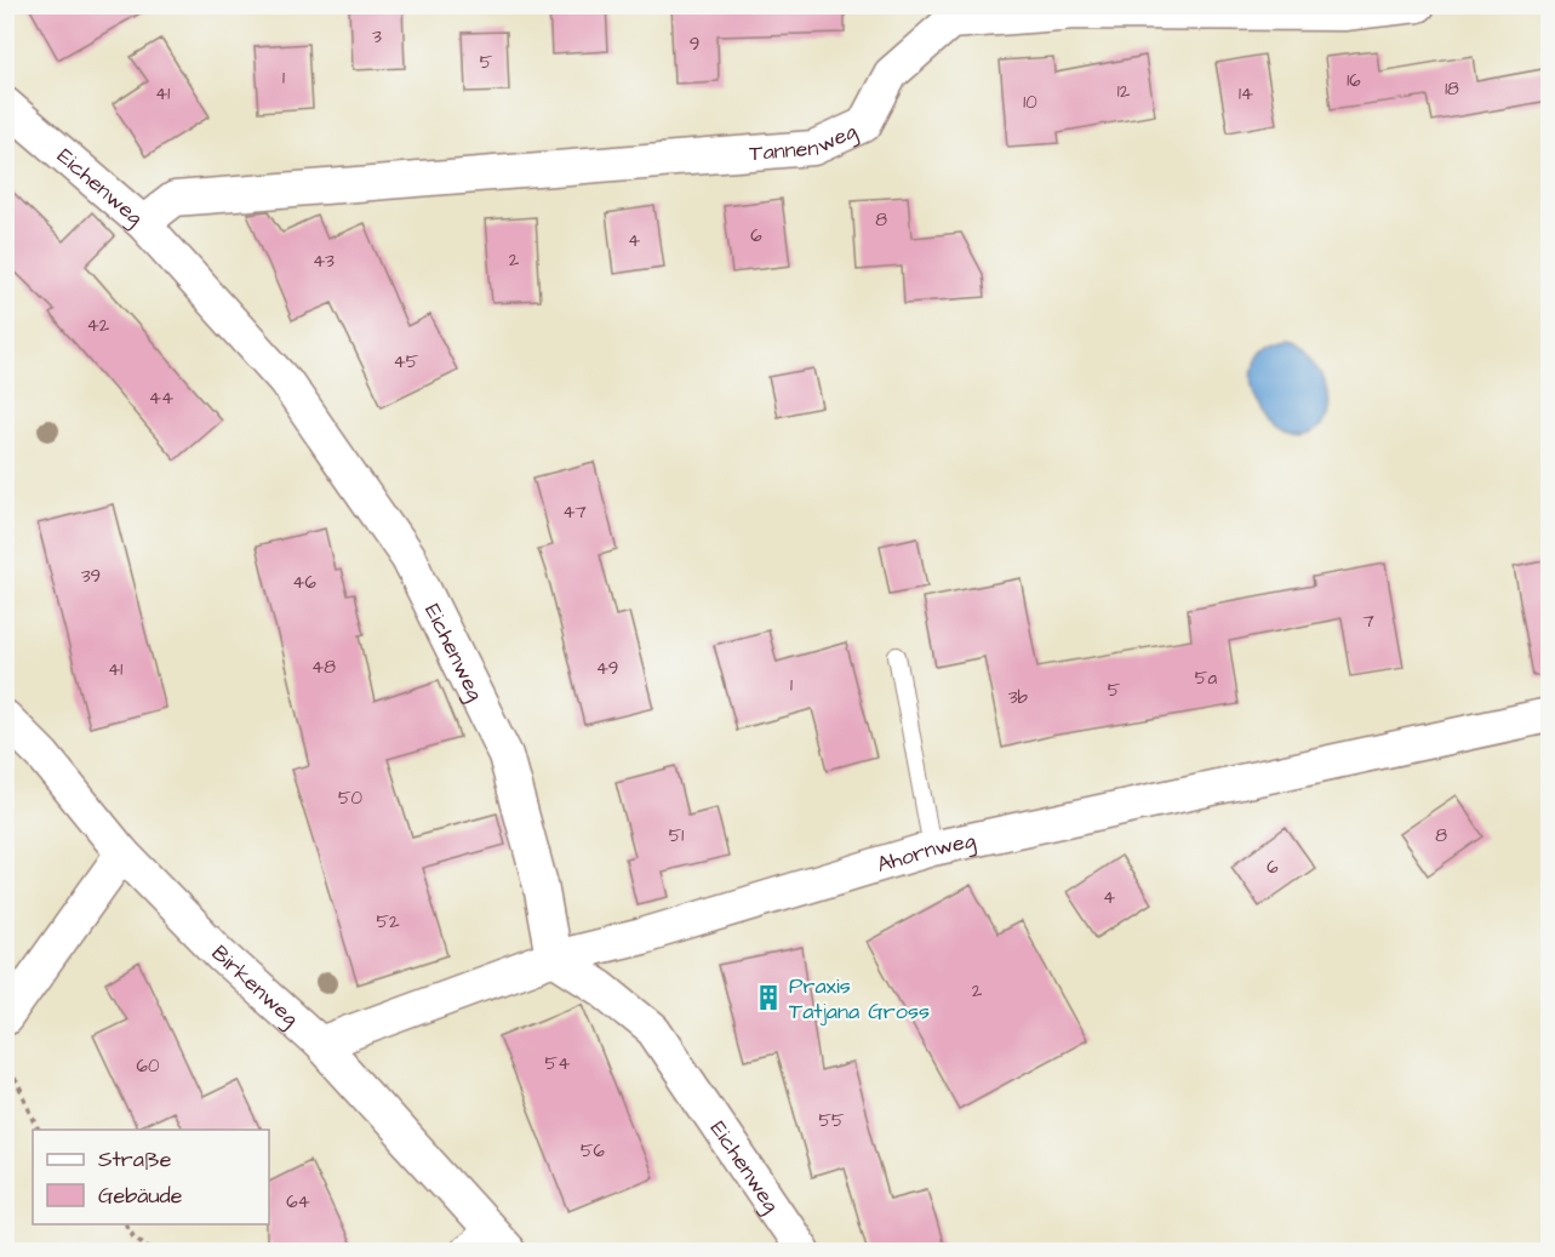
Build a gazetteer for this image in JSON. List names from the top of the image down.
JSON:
{
  "streets": {
    "street": [
      "Tannenweg",
      "Eichenweg",
      "Ahornweg",
      "Birkenweg"
    ]
  },
  "crossings": [
    ["Tannenweg", "Eichenweg"],
    ["Eichenweg", "Ahornweg"],
    ["Ahornweg", "Birkenweg"]
  ],
  "places": {
    "building": ["Praxis Tatjana Gross"]
  },
  "house_numbers": [
    "3",
    "9",
    "5",
    "1",
    "16",
    "18",
    "12",
    "41",
    "14",
    "10",
    "8",
    "6",
    "4",
    "2",
    "43",
    "42",
    "45",
    "44",
    "47",
    "39",
    "46",
    "7",
    "48",
    "49",
    "41",
    "5a",
    "1",
    "5",
    "3b",
    "50",
    "51",
    "8",
    "6",
    "4",
    "52",
    "2",
    "54",
    "60",
    "55",
    "56",
    "64"
  ],
  "legend": ["Straße", "Gebäude"]
}
